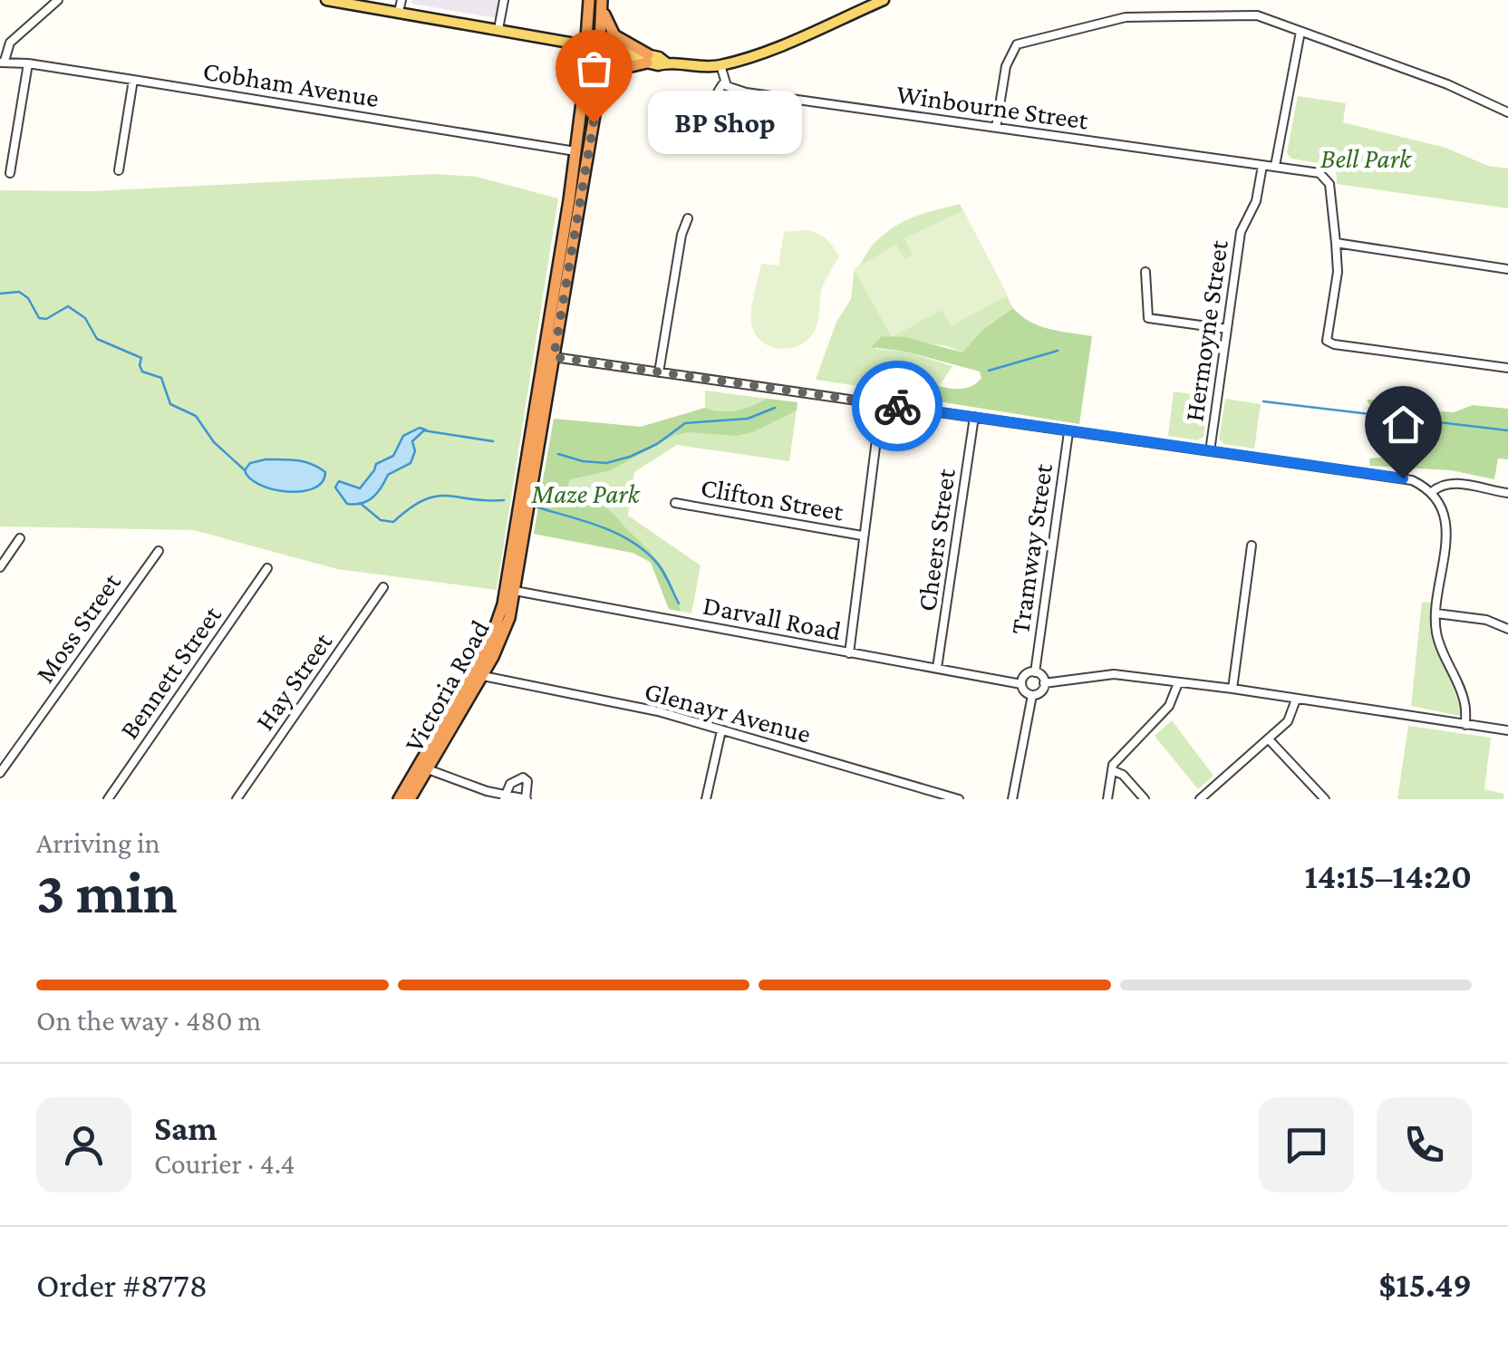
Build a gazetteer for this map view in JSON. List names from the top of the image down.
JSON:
{
  "streets": {
    "highway": ["Victoria Road"],
    "street": [
      "Cobham Avenue",
      "Winbourne Street",
      "Hermoyne Street",
      "Clifton Street",
      "Cheers Street",
      "Tramway Street",
      "Darvall Road",
      "Moss Street",
      "Bennett Street",
      "Hay Street",
      "Glenayr Avenue"
    ]
  },
  "crossings": [
    ["Cobham Avenue", "Victoria Road"],
    ["Winbourne Street", "Hermoyne Street"],
    ["Cheers Street", "Darvall Road"],
    ["Tramway Street", "Darvall Road"],
    ["Darvall Road", "Victoria Road"],
    ["Victoria Road", "Glenayr Avenue"]
  ],
  "parks": ["Bell Park", "Maze Park"],
  "places": ["BP Shop"],
  "page": {
    "bubble": "BP Shop",
    "heading": ["3 min", "Arriving in", "14:15–14:20"],
    "panel": [
      "Sam",
      "Courier · 4.4",
      "Order #8778",
      "$15.49"
    ],
    "bar": "On the way · 480 m"
  }
}
